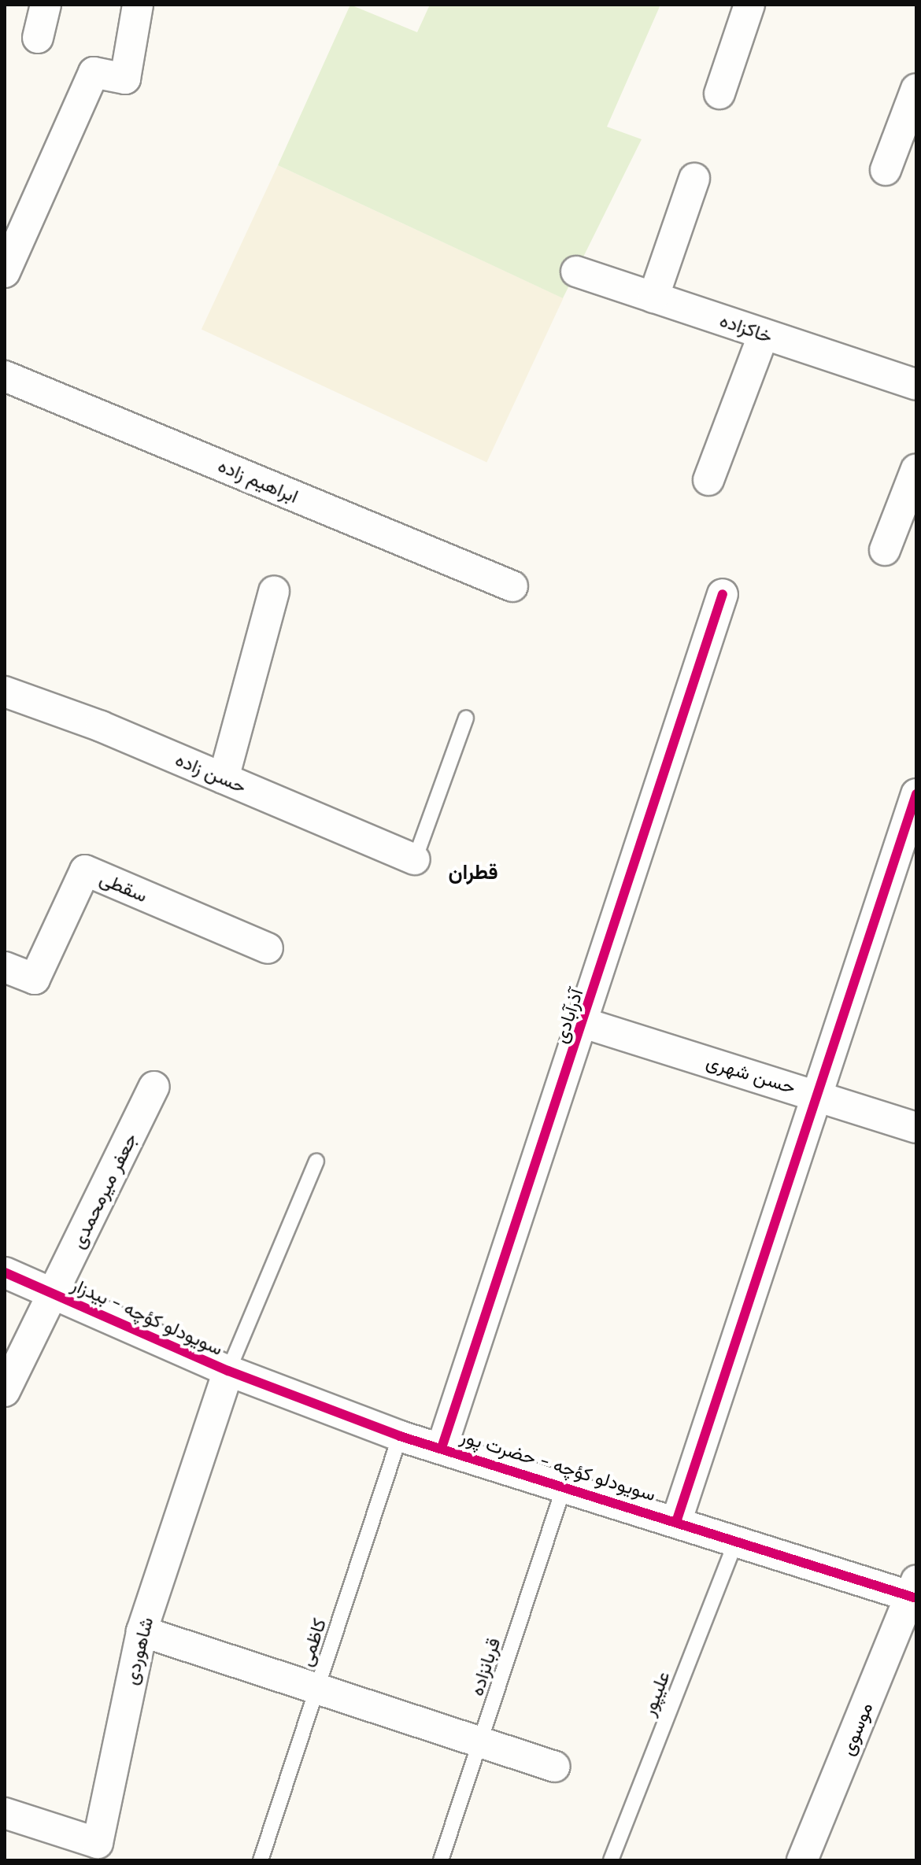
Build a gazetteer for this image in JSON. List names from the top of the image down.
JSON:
{
  "streets": {
    "street": [
      "خاکزاده",
      "ابراهیم زاده",
      "حسن زاده",
      "سقطی",
      "آذرآبادی",
      "حسن شهری",
      "جعفر میرمحمدی",
      "سویودلو کؤچه - بیدزار",
      "سویودلو کؤچه - حضرت پور",
      "شاهوردی",
      "موسوی"
    ],
    "lane": ["کاظمی", "قربانزاده", "علیپور"]
  },
  "crossings": [
    ["آذرآبادی", "حسن شهری"],
    ["آذرآبادی", "سویودلو کؤچه - حضرت پور"],
    ["جعفر میرمحمدی", "سویودلو کؤچه - بیدزار"],
    ["سویودلو کؤچه - بیدزار", "سویودلو کؤچه - حضرت پور"],
    ["سویودلو کؤچه - بیدزار", "شاهوردی"],
    ["سویودلو کؤچه - حضرت پور", "کاظمی"],
    ["سویودلو کؤچه - حضرت پور", "شاهوردی"],
    ["سویودلو کؤچه - حضرت پور", "قربانزاده"],
    ["سویودلو کؤچه - حضرت پور", "علیپور"],
    ["سویودلو کؤچه - حضرت پور", "موسوی"]
  ],
  "districts": ["قطران"]
}
